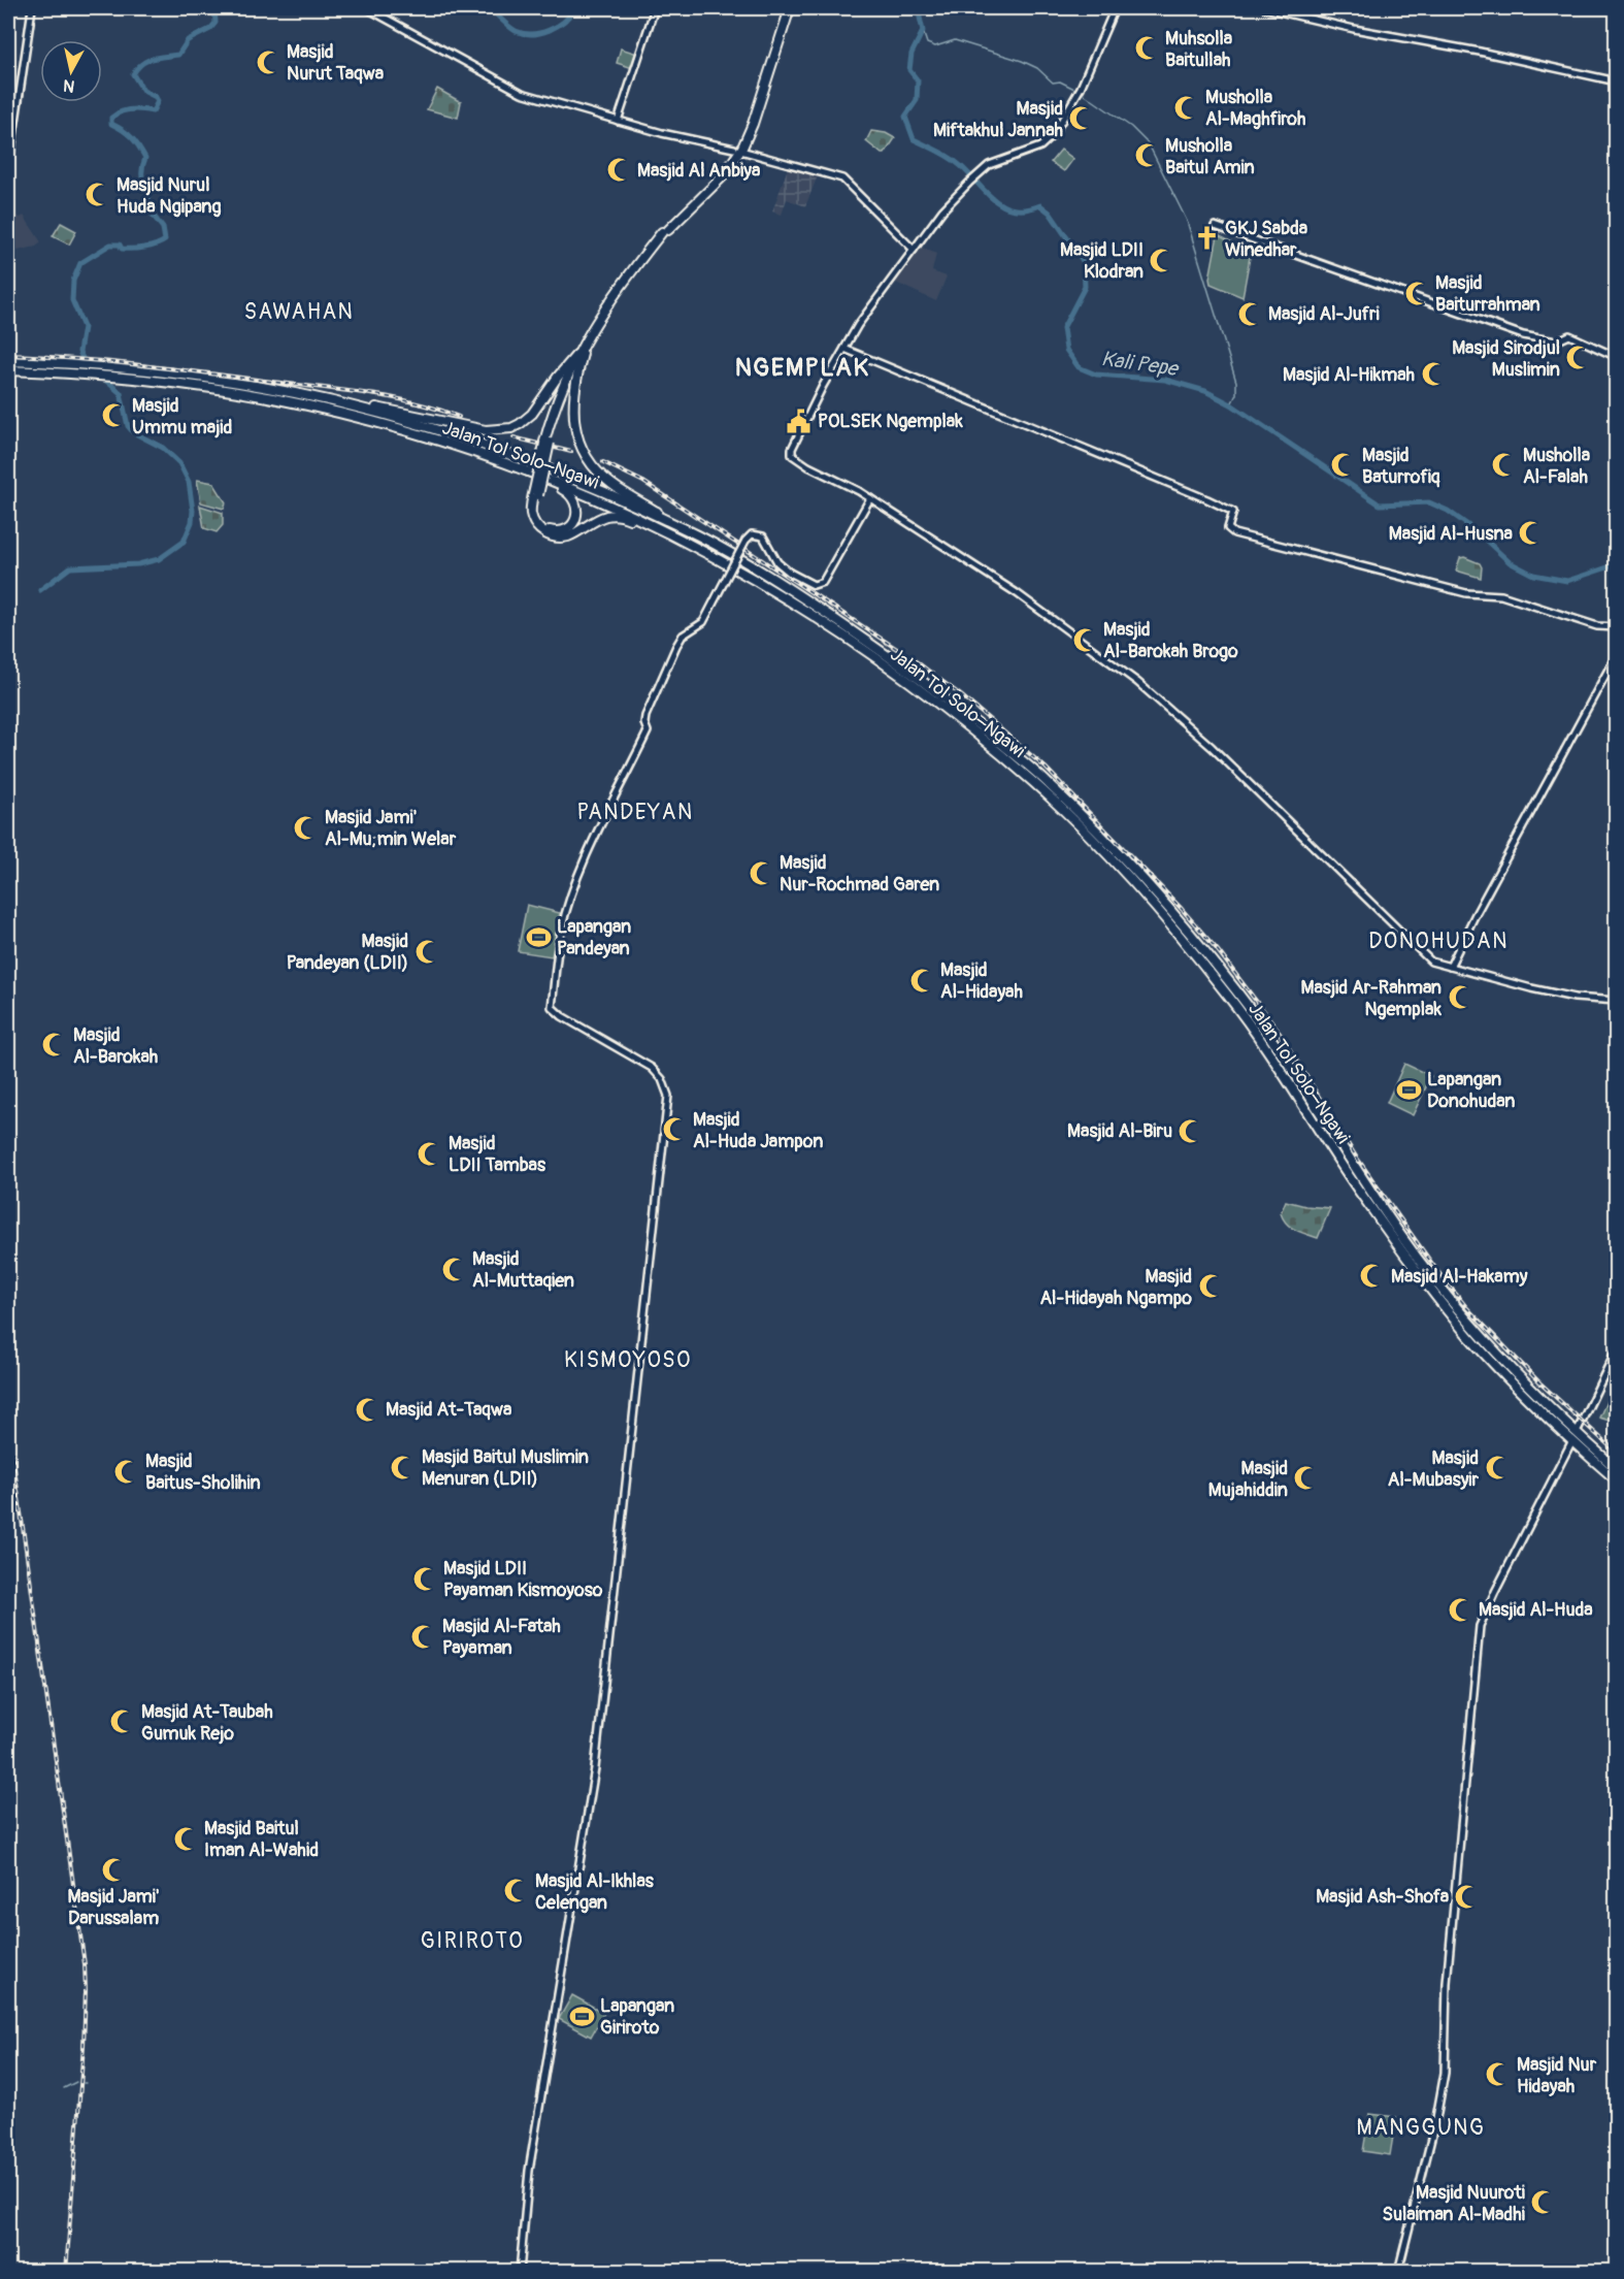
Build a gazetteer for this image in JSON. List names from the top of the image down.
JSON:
{
  "streets": {
    "highway": ["Jalan Tol Solo–Ngawi"]
  },
  "districts": [
    "SAWAHAN",
    "NGEMPLAK",
    "PANDEYAN",
    "DONOHUDAN",
    "KISMOYOSO",
    "GIRIROTO",
    "MANGGUNG"
  ],
  "water": ["Kali Pepe"],
  "places": {
    "mosque": [
      "Muhsolla Baitullah",
      "Masjid Nurut Taqwa",
      "Musholla Al-Maghfiroh",
      "Masjid Miftakhul Jannah",
      "Musholla Baitul Amin",
      "Masjid Al Anbiya",
      "Masjid Nurul Huda Ngipang",
      "Masjid LDII Klodran",
      "Masjid Baiturrahman",
      "Masjid Al-Jufri",
      "Masjid Sirodjul Muslimin",
      "Masjid Al-Hikmah",
      "Masjid Ummu majid",
      "Masjid Baturrofiq",
      "Musholla Al-Falah",
      "Masjid Al-Husna",
      "Masjid Al-Barokah Brogo",
      "Masjid Jami' Al-Mu;min Welar",
      "Masjid Nur-Rochmad Garen",
      "Masjid Pandeyan (LDII)",
      "Masjid Al-Hidayah",
      "Masjid Ar-Rahman Ngemplak",
      "Masjid Al-Barokah",
      "Masjid Al-Huda Jampon",
      "Masjid Al-Biru",
      "Masjid LDII Tambas",
      "Masjid Al-Muttaqien",
      "Masjid Al-Hakamy",
      "Masjid Al-Hidayah Ngampo",
      "Masjid At-Taqwa",
      "Masjid Baitul Muslimin Menuran (LDII)",
      "Masjid Al-Mubasyir",
      "Masjid Baitus-Sholihin",
      "Masjid Mujahiddin",
      "Masjid LDII Payaman Kismoyoso",
      "Masjid Al-Huda",
      "Masjid Al-Fatah Payaman",
      "Masjid At-Taubah Gumuk Rejo",
      "Masjid Baitul Iman Al-Wahid",
      "Masjid Jami' Darussalam",
      "Masjid Al-Ikhlas Celengan",
      "Masjid Ash-Shofa",
      "Masjid Nur Hidayah",
      "Masjid Nuuroti Sulaiman Al-Madhi"
    ],
    "church": ["GKJ Sabda Winedhar"],
    "public building": ["POLSEK Ngemplak"],
    "sports": ["Lapangan Pandeyan", "Lapangan Donohudan", "Lapangan Giriroto"]
  },
  "north": "bottom"
}
